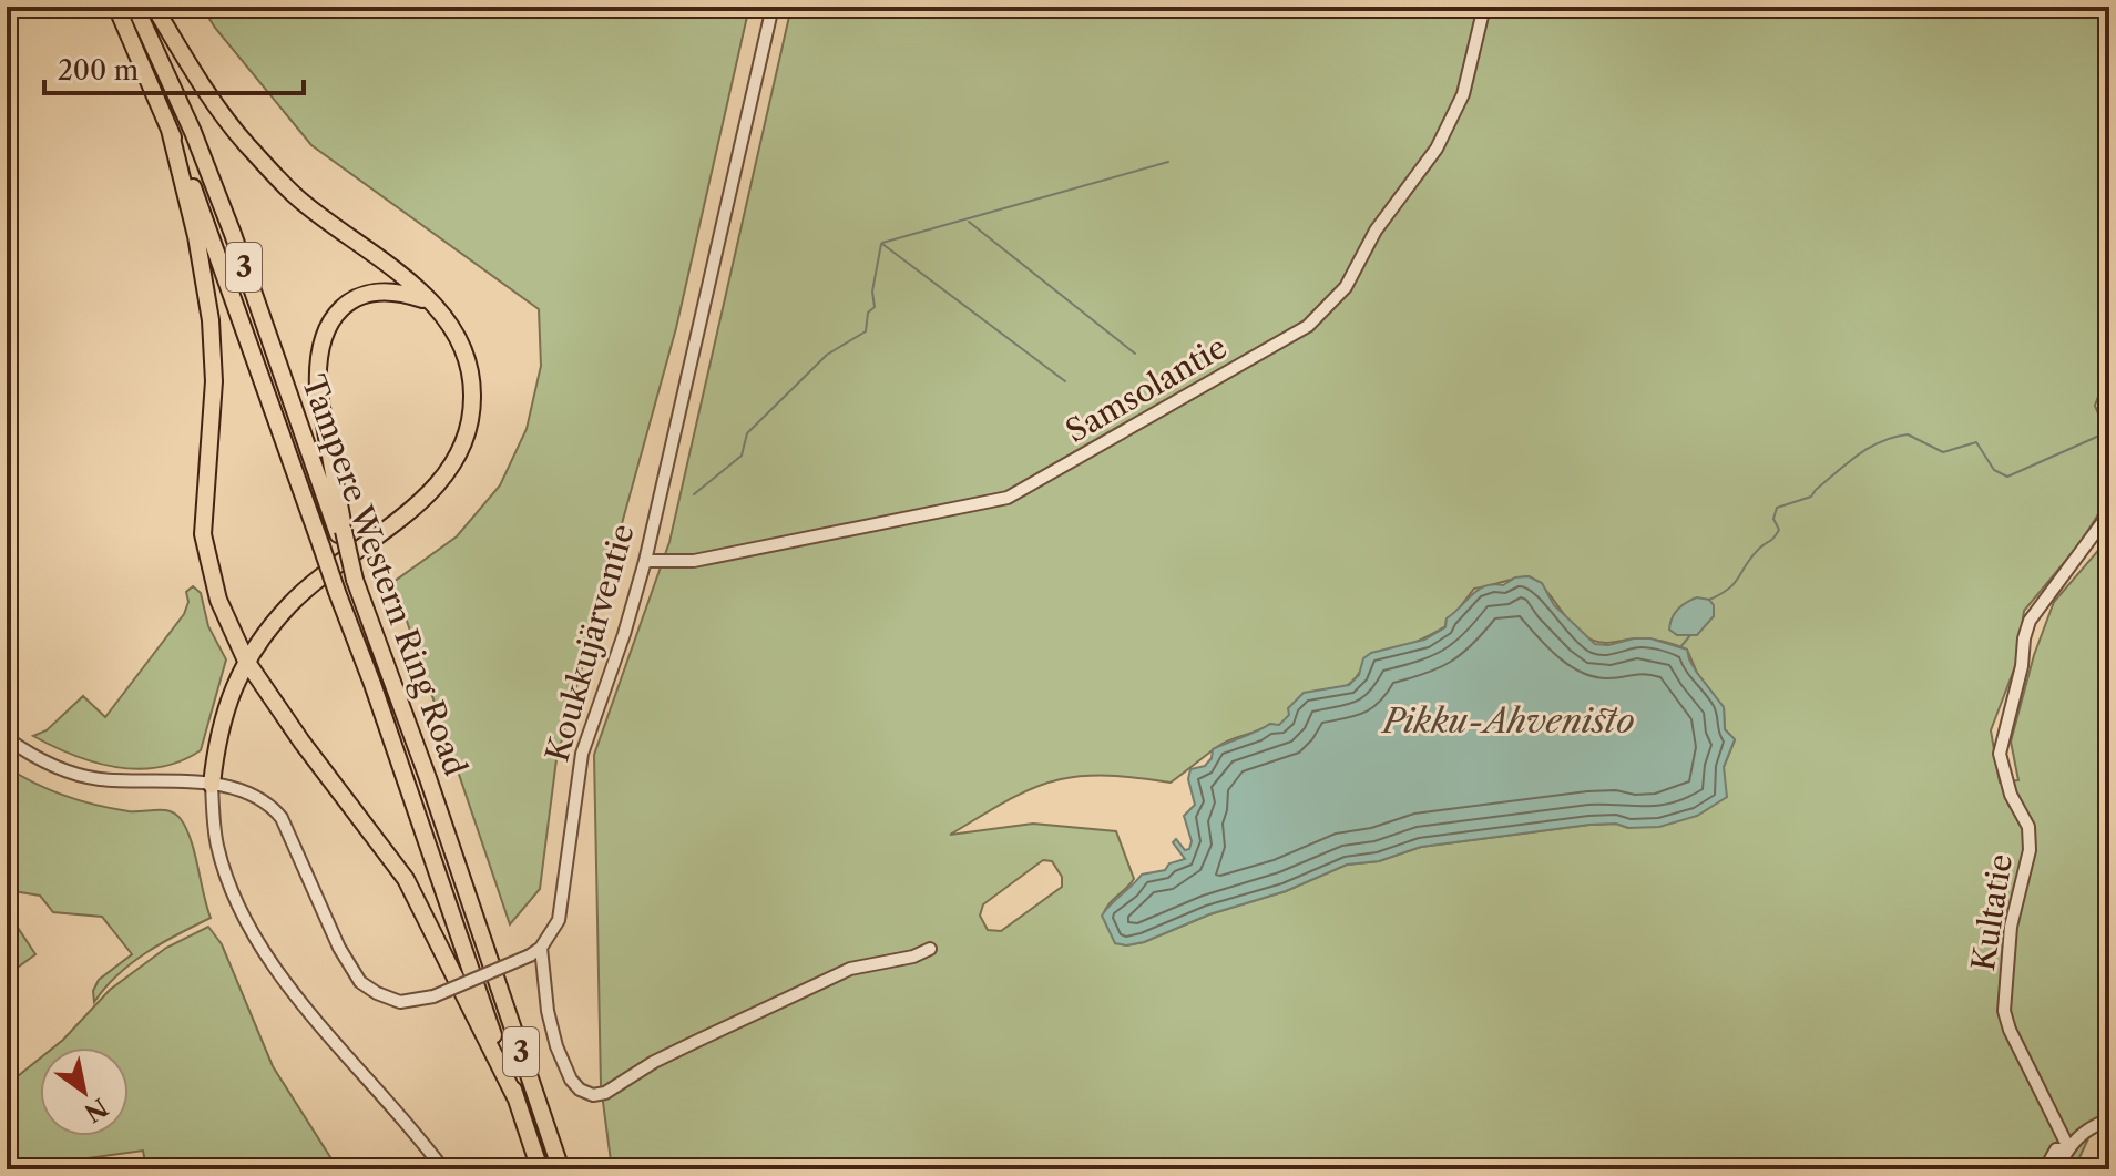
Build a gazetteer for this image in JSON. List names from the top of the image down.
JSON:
{
  "streets": {
    "highway": ["3", "Tampere Western Ring Road"],
    "street": ["Samsolantie", "Koukkujärventie", "Kultatie"]
  },
  "crossings": [
    ["Samsolantie", "Koukkujärventie"]
  ],
  "water": ["Pikku-Ahvenisto"],
  "scale_bar": "200 m",
  "north": "bottom right"
}
